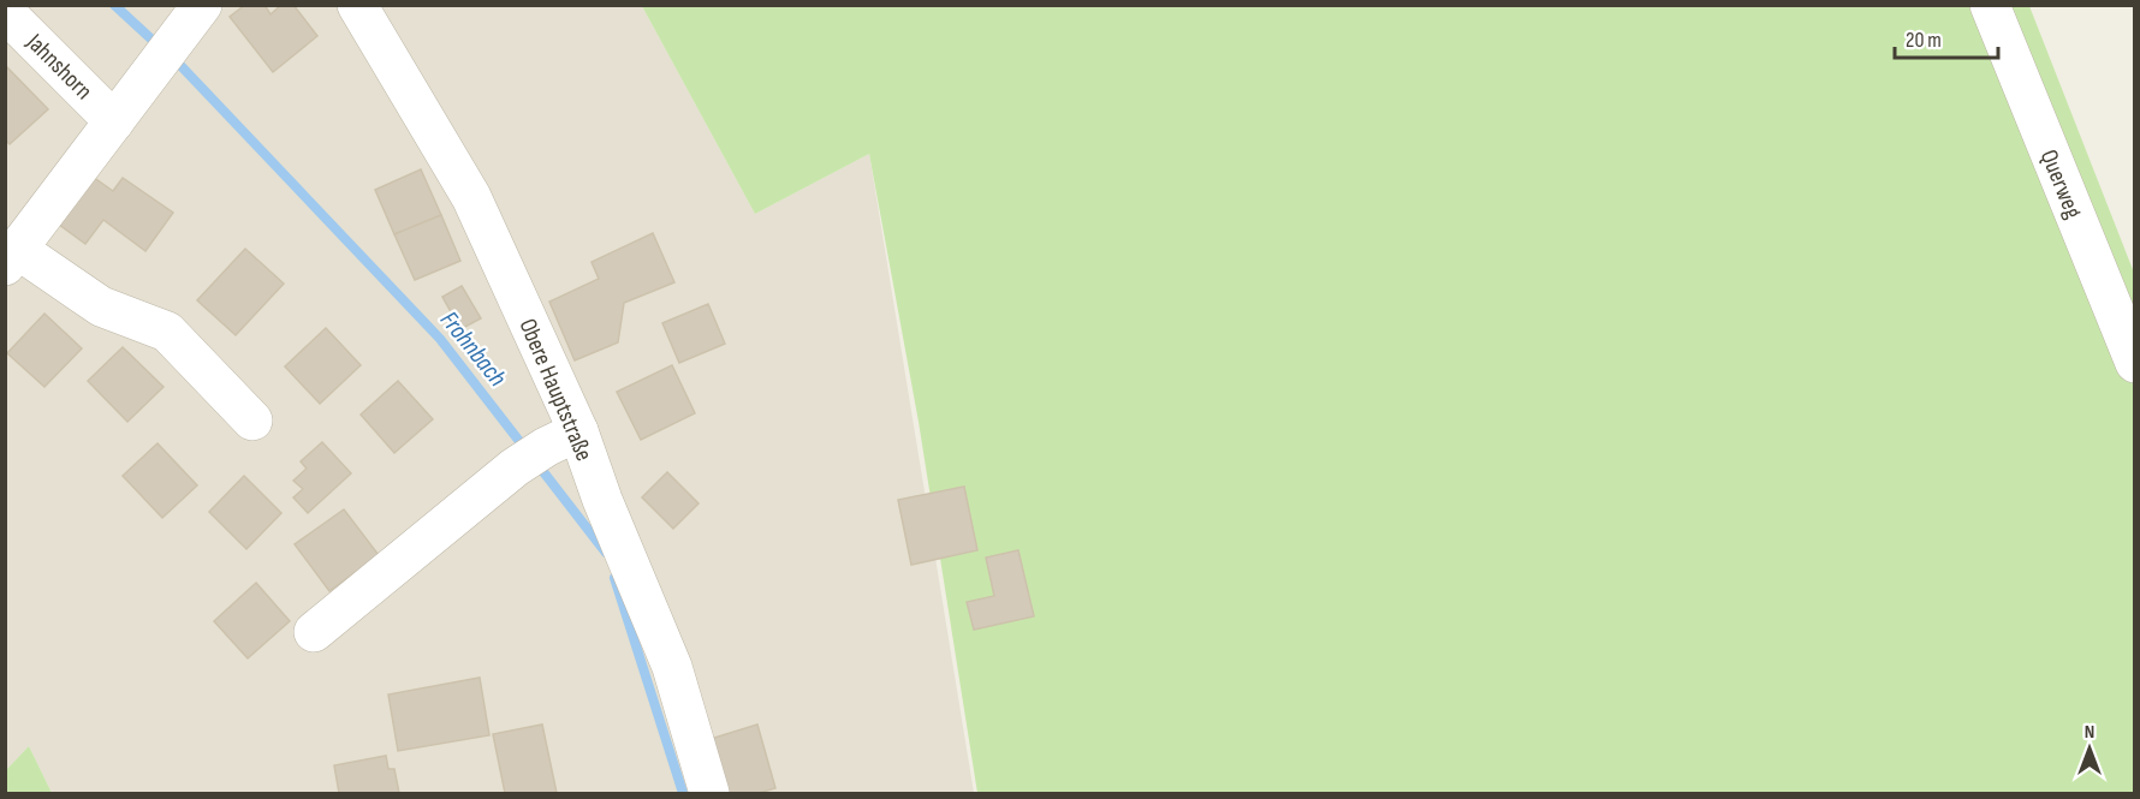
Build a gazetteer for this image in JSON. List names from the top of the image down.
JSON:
{
  "streets": {
    "street": ["Jahnshorn", "Querweg", "Obere Hauptstraße"]
  },
  "water": ["Frohnbach"],
  "scale_bar": "20 m",
  "north": "top"
}
